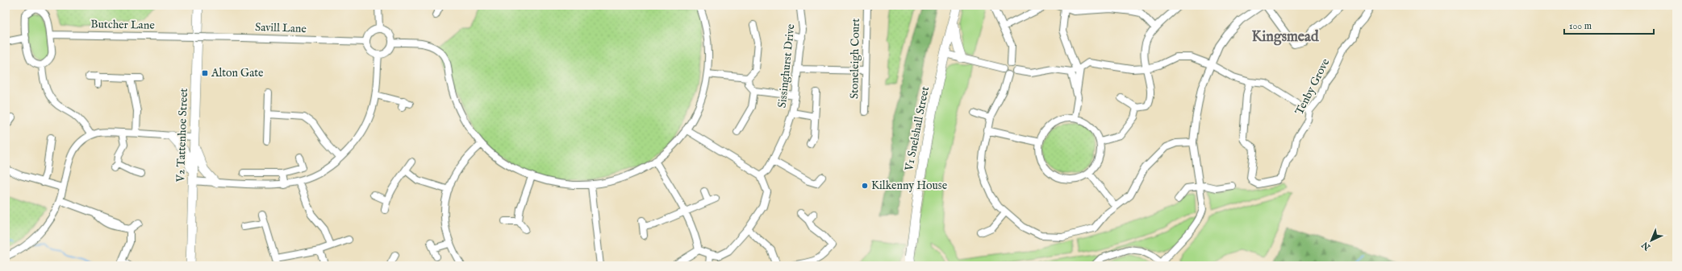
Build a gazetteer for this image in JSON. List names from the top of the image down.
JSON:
{
  "streets": {
    "street": [
      "Butcher Lane",
      "Savill Lane",
      "Stoneleigh Court",
      "Sissinghurst Drive",
      "Tenby Grove",
      "V1 Snelshall Street",
      "V2 Tattenhoe Street"
    ]
  },
  "crossings": [
    ["Butcher Lane", "Savill Lane"]
  ],
  "districts": ["Kingsmead"],
  "places": {
    "transit": ["Alton Gate"],
    "other": ["Kilkenny House"]
  },
  "scale_bar": "100 m",
  "north": "bottom left"
}
